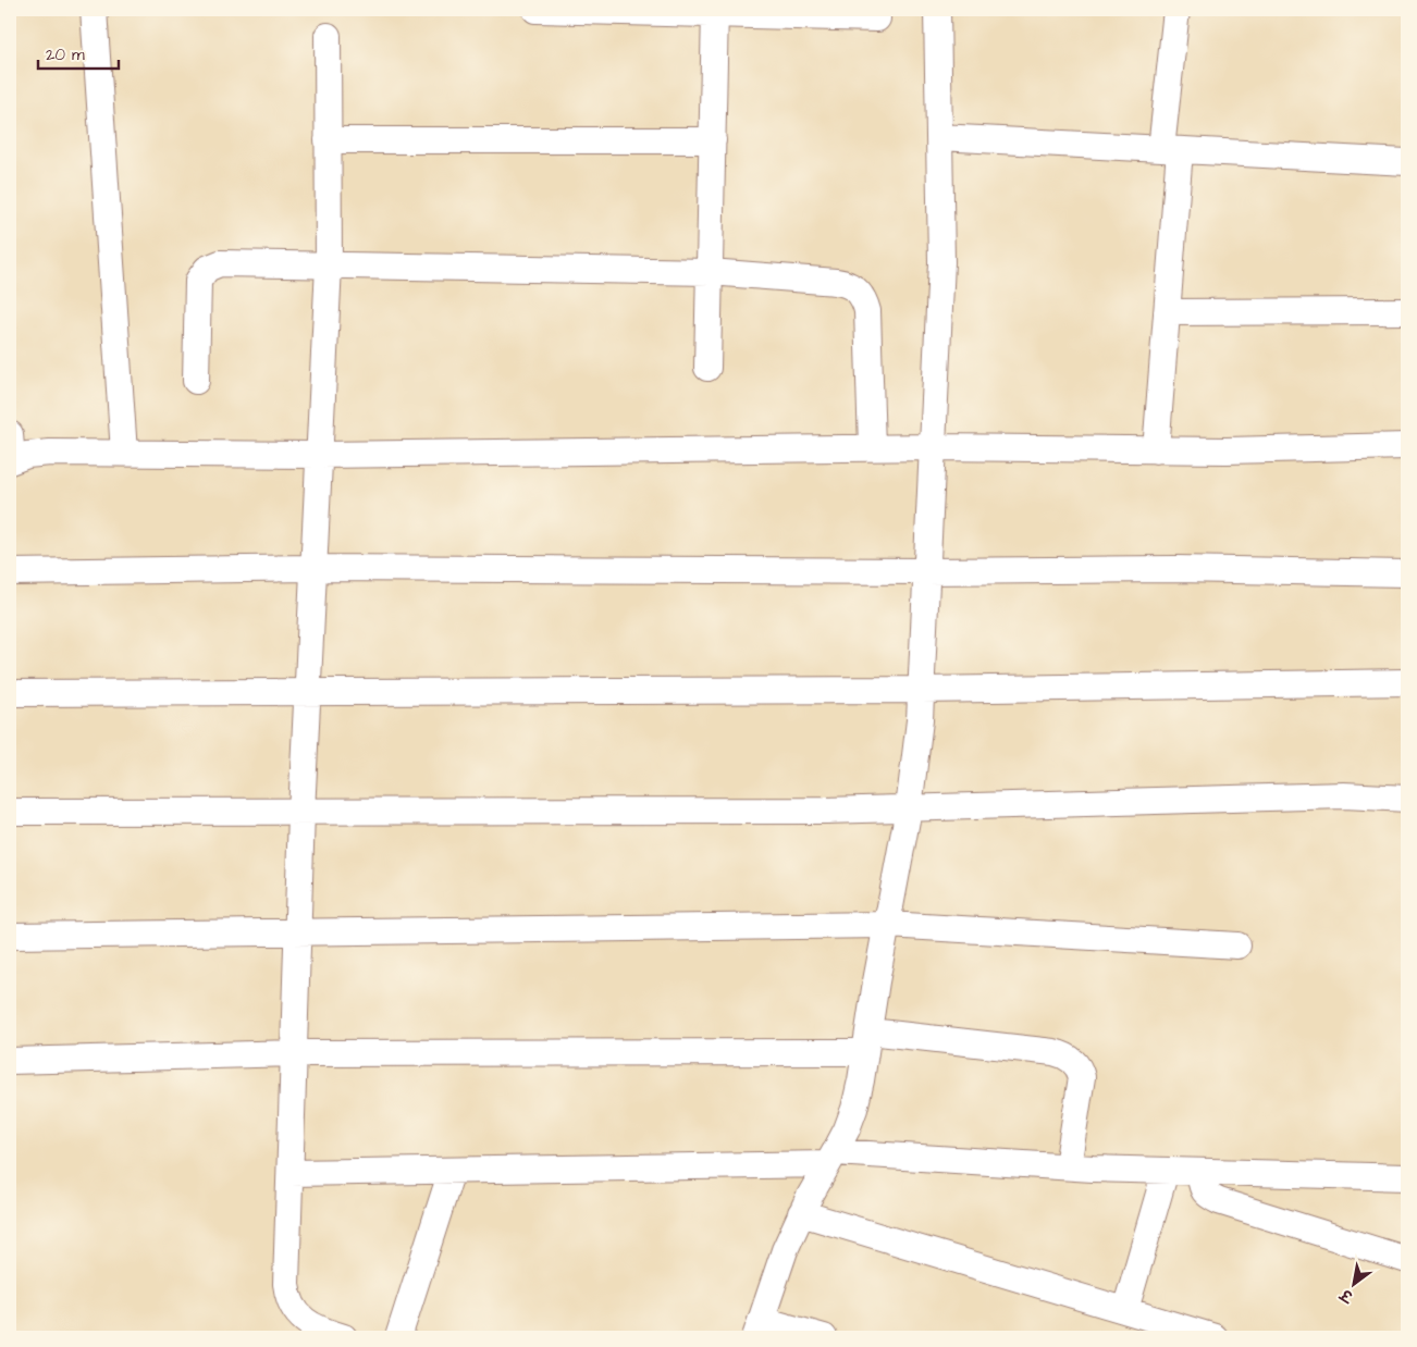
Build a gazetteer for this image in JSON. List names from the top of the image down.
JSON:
{
  "scale_bar": "20 m",
  "north": "bottom left"
}
